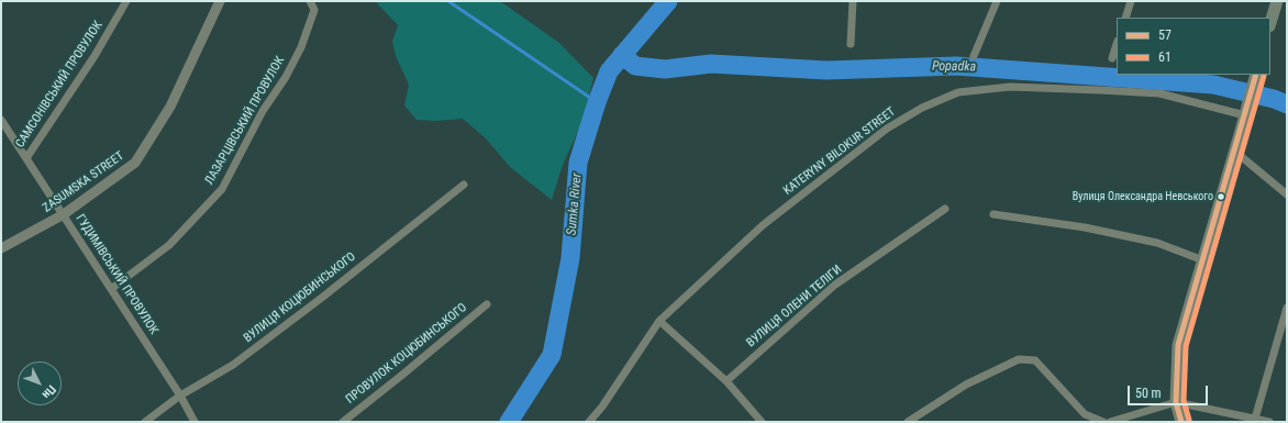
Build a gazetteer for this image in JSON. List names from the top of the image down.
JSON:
{
  "streets": {
    "street": [
      "САМСОНІВСЬКИЙ ПРОВУЛОК",
      "ЛАЗАРЦІВСЬКИЙ ПРОВУЛОК",
      "KATERYNY BILOKUR STREET",
      "ZASUMSKA STREET",
      "ГУДИМІВСЬКИЙ ПРОВУЛОК",
      "ВУЛИЦЯ КОЦЮБИНСЬКОГО",
      "ВУЛИЦЯ ОЛЕНИ ТЕЛІГИ",
      "ПРОВУЛОК КОЦЮБИНСЬКОГО"
    ]
  },
  "crossings": [
    ["САМСОНІВСЬКИЙ ПРОВУЛОК", "ГУДИМІВСЬКИЙ ПРОВУЛОК"],
    ["ЛАЗАРЦІВСЬКИЙ ПРОВУЛОК", "ГУДИМІВСЬКИЙ ПРОВУЛОК"],
    ["ZASUMSKA STREET", "ГУДИМІВСЬКИЙ ПРОВУЛОК"],
    ["ГУДИМІВСЬКИЙ ПРОВУЛОК", "ВУЛИЦЯ КОЦЮБИНСЬКОГО"]
  ],
  "water": ["Popadka", "Sumka River"],
  "places": ["Вулиця Олександра Невського"],
  "lines": ["transit line 57", "transit line 61"],
  "legend": ["57", "61"],
  "scale_bar": "50 m",
  "north": "bottom right"
}
